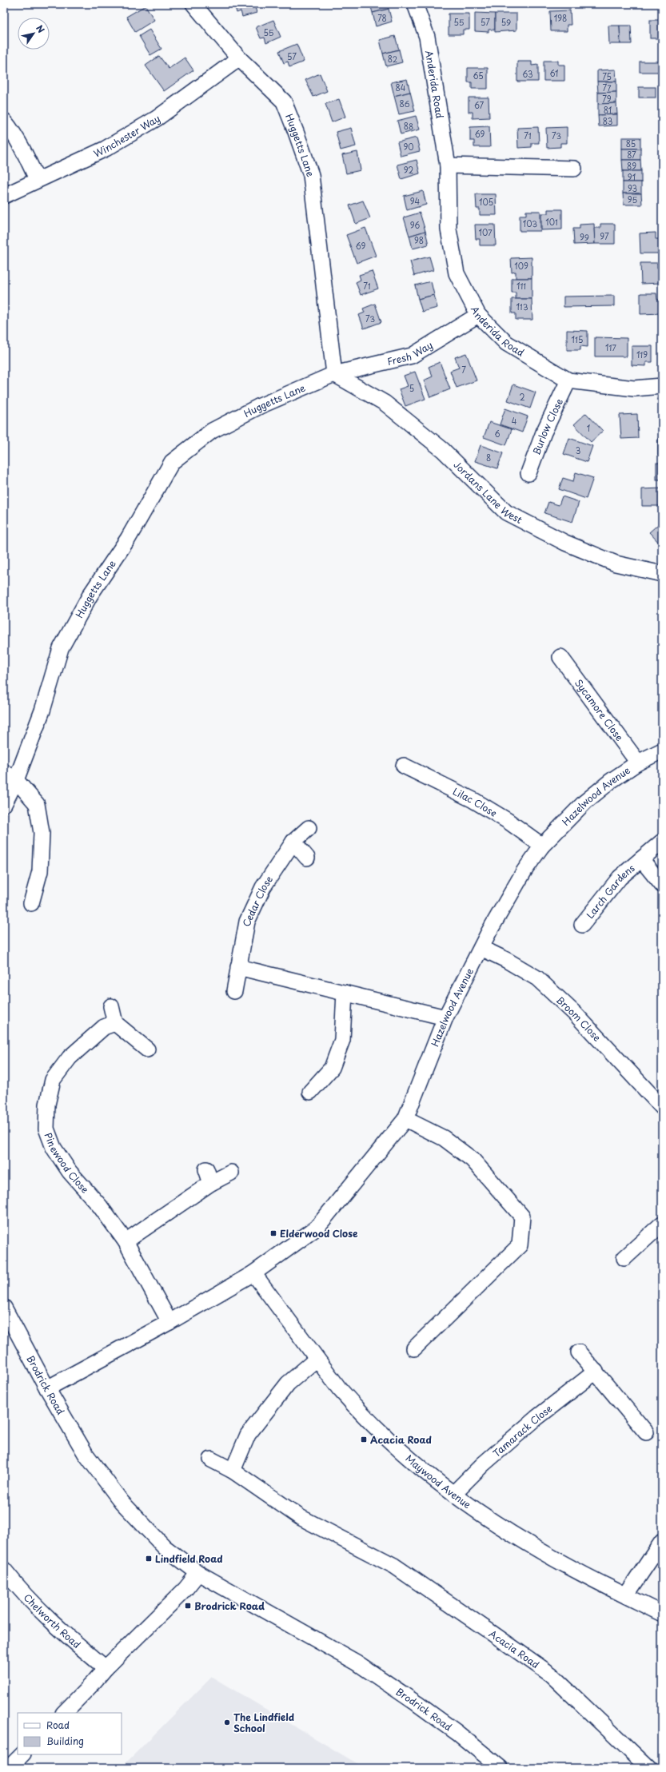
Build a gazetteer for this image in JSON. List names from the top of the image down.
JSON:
{
  "streets": {
    "street": [
      "Anderida Road",
      "Winchester Way",
      "Huggetts Lane",
      "Fresh Way",
      "Burlow Close",
      "Jordans Lane West",
      "Sycamore Close",
      "Hazelwood Avenue",
      "Lilac Close",
      "Larch Gardens",
      "Cedar Close",
      "Broom Close",
      "Pinewood Close",
      "Brodrick Road",
      "Tamarack Close",
      "Maywood Avenue",
      "Chelworth Road",
      "Acacia Road"
    ]
  },
  "crossings": [
    ["Anderida Road", "Fresh Way"],
    ["Anderida Road", "Burlow Close"],
    ["Winchester Way", "Huggetts Lane"],
    ["Huggetts Lane", "Fresh Way"],
    ["Huggetts Lane", "Jordans Lane West"],
    ["Fresh Way", "Jordans Lane West"],
    ["Sycamore Close", "Hazelwood Avenue"],
    ["Hazelwood Avenue", "Lilac Close"],
    ["Hazelwood Avenue", "Broom Close"],
    ["Hazelwood Avenue", "Pinewood Close"],
    ["Hazelwood Avenue", "Brodrick Road"],
    ["Hazelwood Avenue", "Maywood Avenue"],
    ["Tamarack Close", "Maywood Avenue"]
  ],
  "places": {
    "transit": [
      "Elderwood Close",
      "Acacia Road",
      "Lindfield Road",
      "Brodrick Road"
    ],
    "other": ["The Lindfield School"]
  },
  "house_numbers": [
    "78",
    "198",
    "55",
    "57",
    "59",
    "55",
    "57",
    "82",
    "61",
    "63",
    "65",
    "75",
    "84",
    "77",
    "79",
    "86",
    "67",
    "81",
    "83",
    "88",
    "69",
    "71",
    "73",
    "85",
    "90",
    "87",
    "89",
    "92",
    "91",
    "93",
    "95",
    "94",
    "105",
    "101",
    "103",
    "96",
    "107",
    "97",
    "99",
    "98",
    "69",
    "109",
    "71",
    "111",
    "113",
    "73",
    "115",
    "117",
    "119",
    "7",
    "5",
    "2",
    "4",
    "1",
    "6",
    "3",
    "8"
  ],
  "legend": ["Road", "Building"],
  "north": "top right"
}
